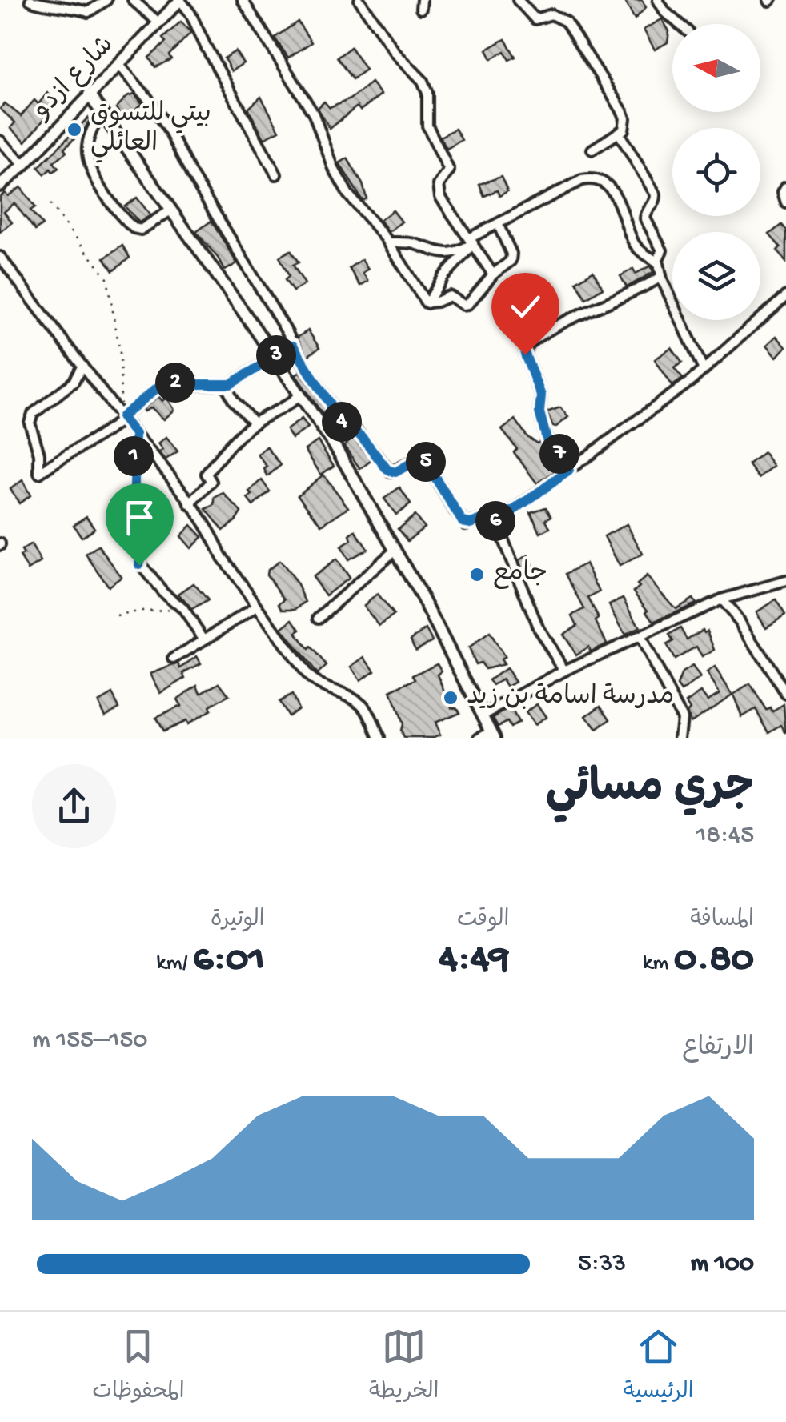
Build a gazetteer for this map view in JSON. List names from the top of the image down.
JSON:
{
  "streets": {
    "street": ["شارع ازدو"]
  },
  "places": ["بيتي للتسوق العائلي", "جامع", "مدرسة اسامة بن زيد"],
  "north": "left",
  "page": {
    "pins": [
      "3",
      "2",
      "4",
      "7",
      "1",
      "5",
      "6"
    ],
    "heading": ["جري مسائي", "18:45"],
    "stats": [
      ["المسافة", "0.80 km"],
      ["الوقت", "4:49"],
      ["الوتيرة", "6:01 /km"]
    ],
    "chart": ["الارتفاع", "150–155 m"],
    "list": [
      {
        "name": "100 m",
        "note": "5:33"
      }
    ],
    "tabs": ["الرئيسية", "الخريطة", "المحفوظات"]
  }
}
